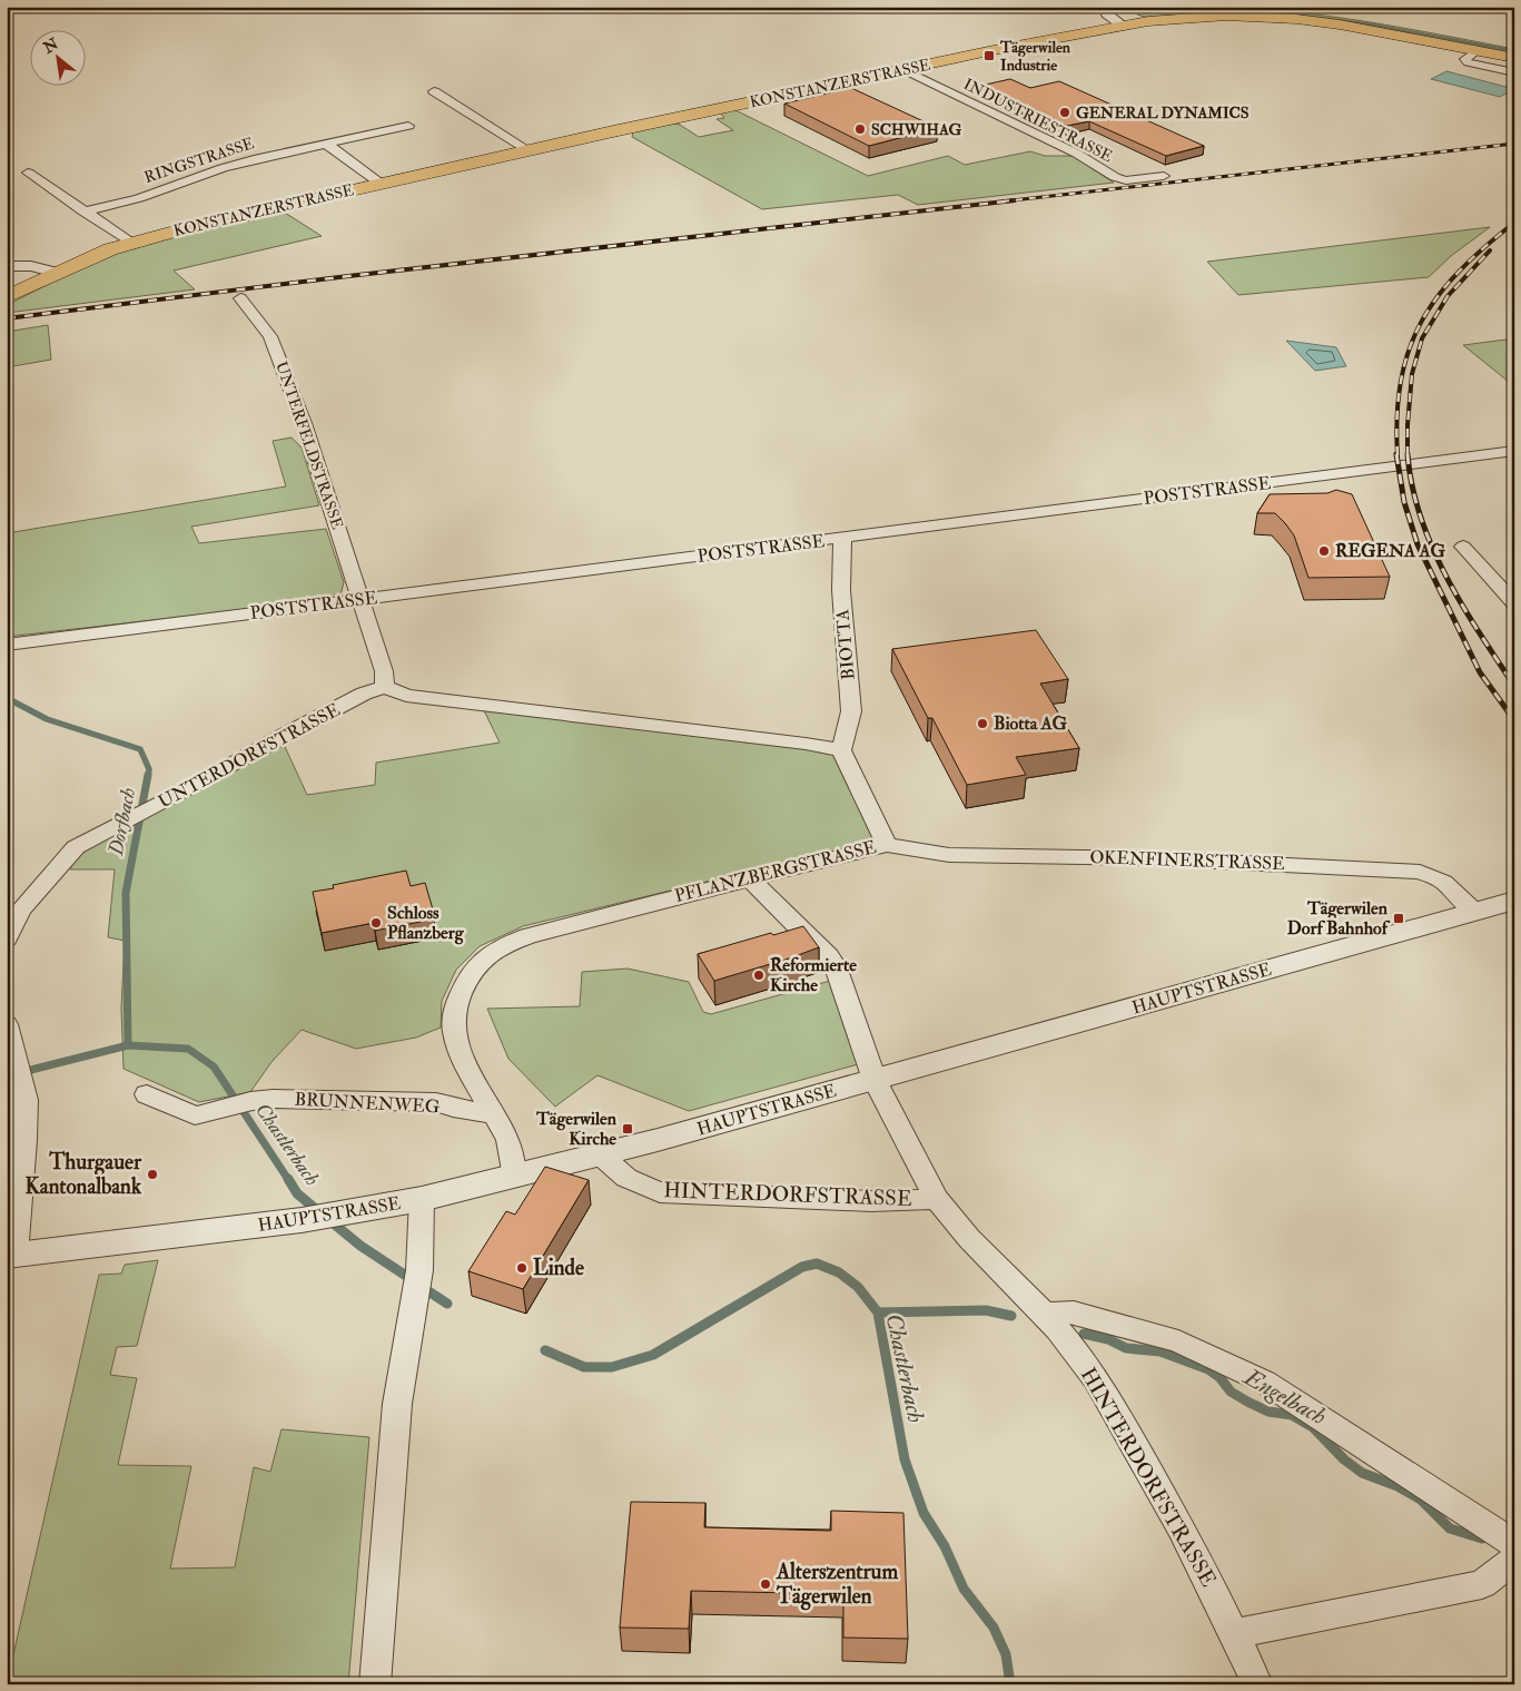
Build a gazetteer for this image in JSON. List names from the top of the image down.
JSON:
{
  "streets": {
    "main road": ["KONSTANZERSTRASSE"],
    "street": [
      "INDUSTRIESTRASSE",
      "RINGSTRASSE",
      "UNTERFELDSTRASSE",
      "POSTSTRASSE",
      "BIOTTA",
      "UNTERDORFSTRASSE",
      "OKENFINERSTRASSE",
      "PFLANZBERGSTRASSE",
      "HAUPTSTRASSE",
      "BRUNNENWEG",
      "HINTERDORFSTRASSE"
    ]
  },
  "crossings": [
    ["KONSTANZERSTRASSE", "INDUSTRIESTRASSE"],
    ["UNTERFELDSTRASSE", "POSTSTRASSE"],
    ["POSTSTRASSE", "BIOTTA"],
    ["BIOTTA", "PFLANZBERGSTRASSE"],
    ["OKENFINERSTRASSE", "PFLANZBERGSTRASSE"],
    ["OKENFINERSTRASSE", "HAUPTSTRASSE"],
    ["PFLANZBERGSTRASSE", "HAUPTSTRASSE"],
    ["PFLANZBERGSTRASSE", "BRUNNENWEG"],
    ["HAUPTSTRASSE", "HINTERDORFSTRASSE"]
  ],
  "water": ["Dorfbach", "Chastlerbach", "Engelbach"],
  "places": {
    "transit": ["Tägerwilen Industrie", "Tägerwilen Dorf Bahnhof", "Tägerwilen Kirche"],
    "other": [
      "GENERAL DYNAMICS",
      "SCHWIHAG",
      "REGENA AG",
      "Biotta AG",
      "Schloss Pflanzberg",
      "Reformierte Kirche",
      "Thurgauer Kantonalbank",
      "Linde",
      "Alterszentrum Tägerwilen"
    ]
  },
  "north": "top left"
}
